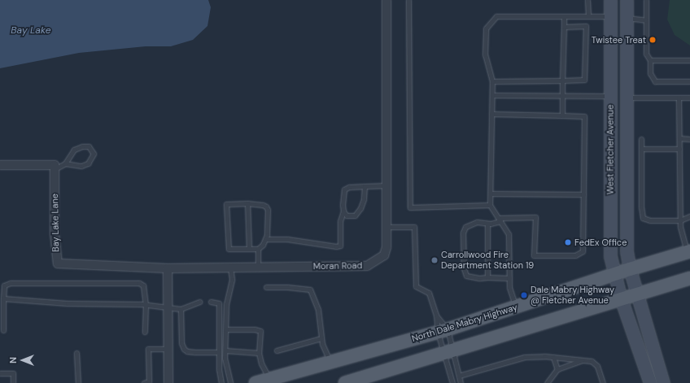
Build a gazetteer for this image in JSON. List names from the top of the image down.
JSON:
{
  "streets": {
    "main road": ["West Fletcher Avenue", "North Dale Mabry Highway"],
    "street": ["Bay Lake Lane", "Moran Road"]
  },
  "crossings": [
    ["West Fletcher Avenue", "North Dale Mabry Highway"],
    ["Bay Lake Lane", "Moran Road"]
  ],
  "water": ["Bay Lake"],
  "places": [
    "Twistee Treat",
    "FedEx Office",
    "Carrollwood Fire Department Station 19",
    "Dale Mabry Highway @ Fletcher Avenue"
  ],
  "north": "left"
}
